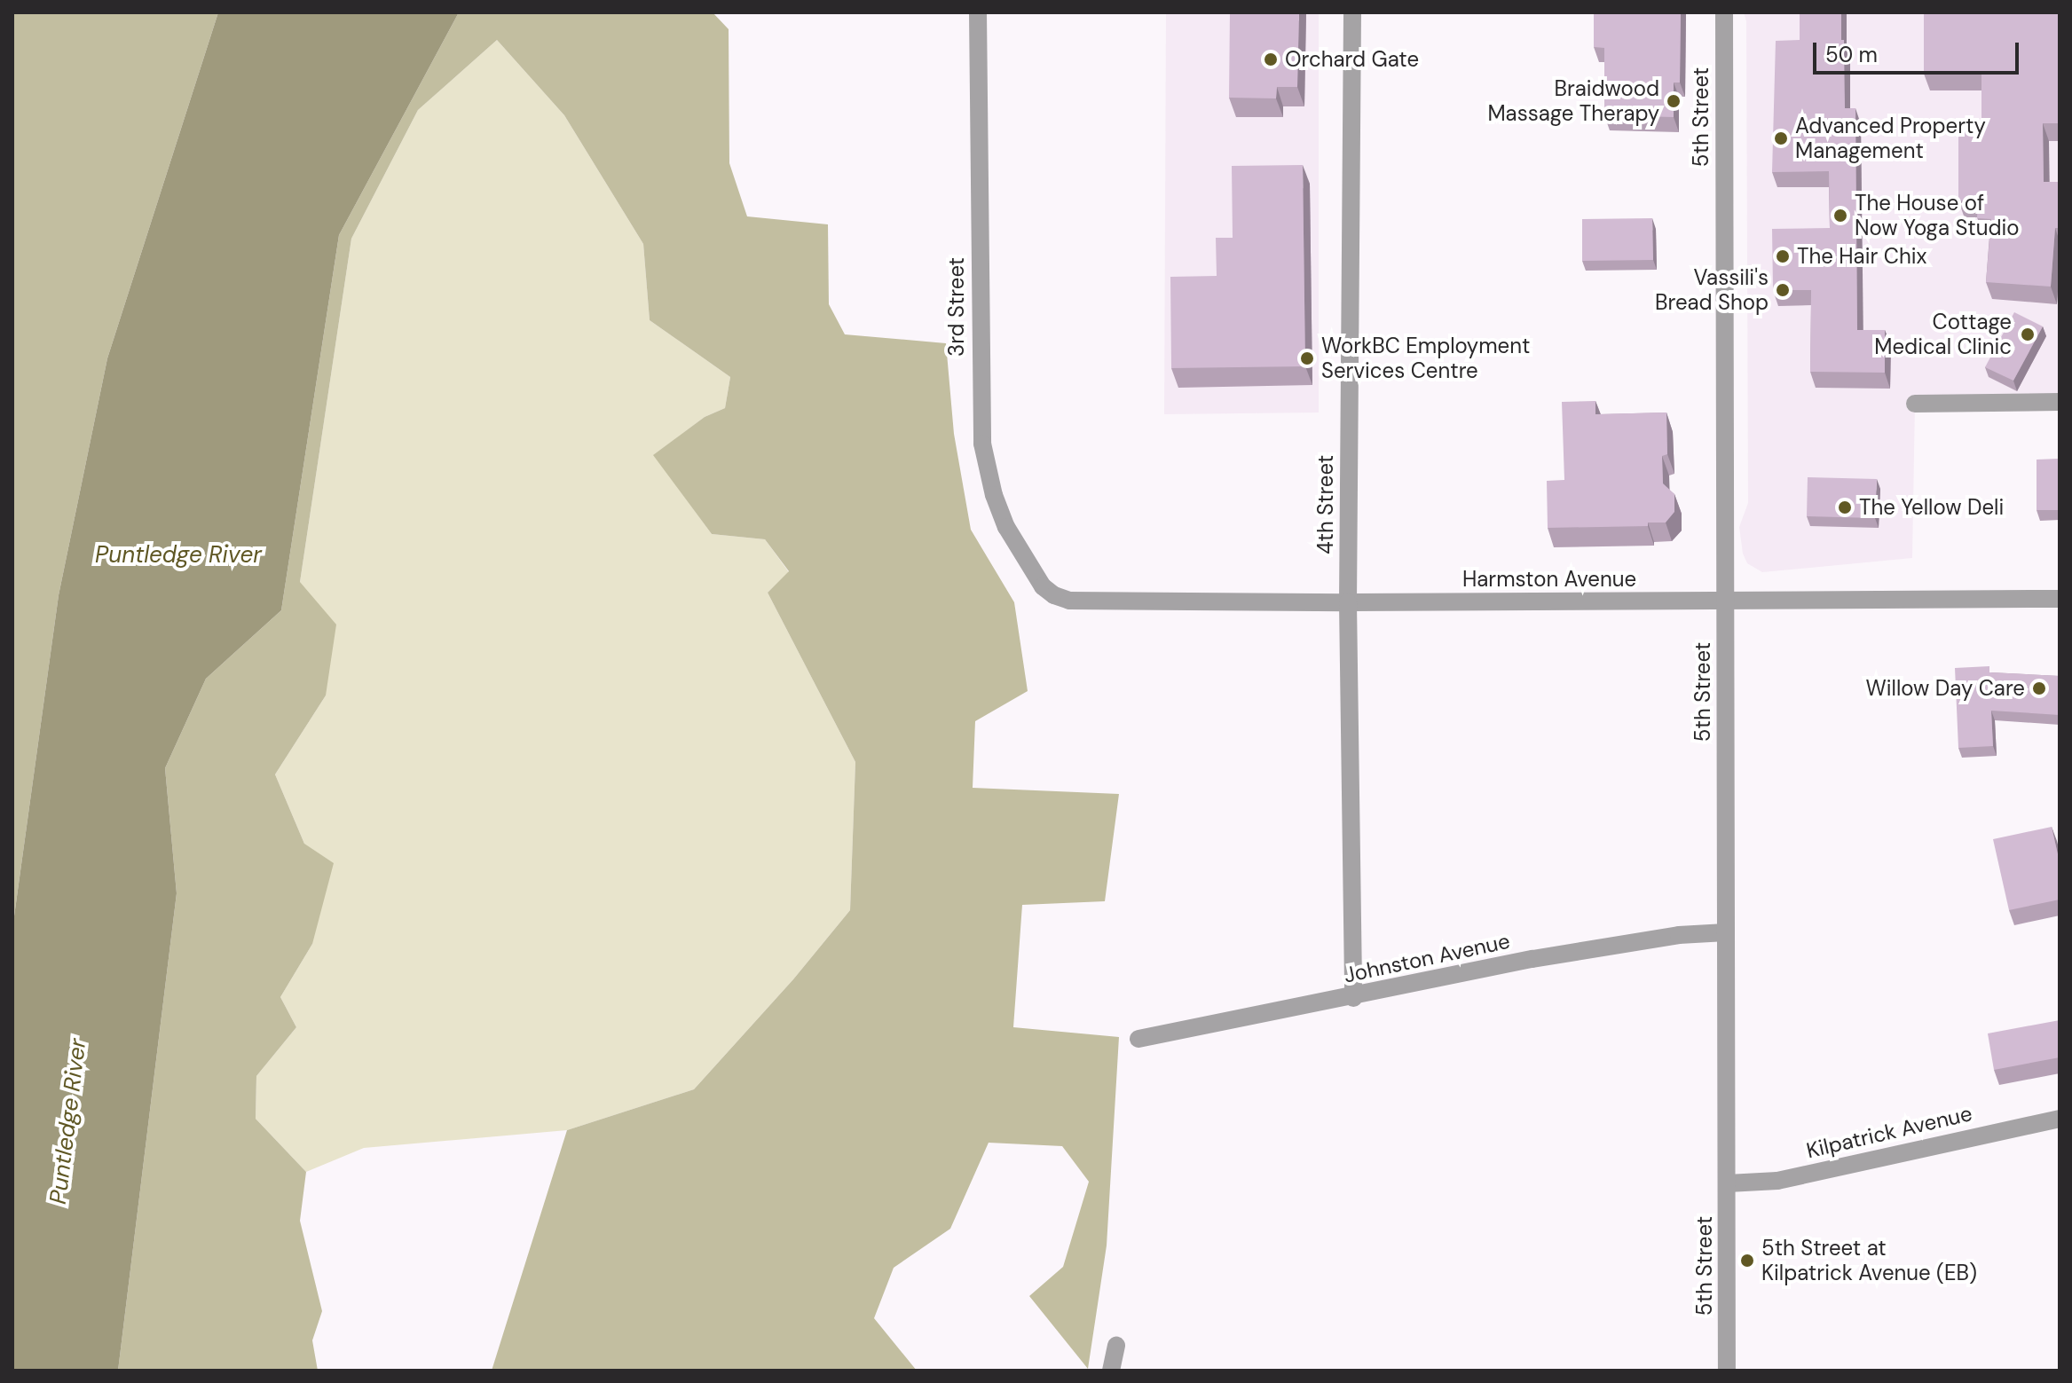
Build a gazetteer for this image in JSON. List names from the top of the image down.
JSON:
{
  "streets": {
    "street": [
      "5th Street",
      "3rd Street",
      "4th Street",
      "Harmston Avenue",
      "Johnston Avenue",
      "Kilpatrick Avenue"
    ]
  },
  "crossings": [
    ["5th Street", "Harmston Avenue"],
    ["5th Street", "Johnston Avenue"],
    ["5th Street", "Kilpatrick Avenue"],
    ["3rd Street", "Harmston Avenue"],
    ["4th Street", "Harmston Avenue"],
    ["4th Street", "Johnston Avenue"]
  ],
  "water": ["Puntledge River"],
  "places": [
    "Orchard Gate",
    "Braidwood Massage Therapy",
    "Advanced Property Management",
    "The House of Now Yoga Studio",
    "The Hair Chix",
    "Vassili's Bread Shop",
    "Cottage Medical Clinic",
    "WorkBC Employment Services Centre",
    "The Yellow Deli",
    "Willow Day Care",
    "5th Street at Kilpatrick Avenue (EB)"
  ],
  "scale_bar": "50 m"
}
